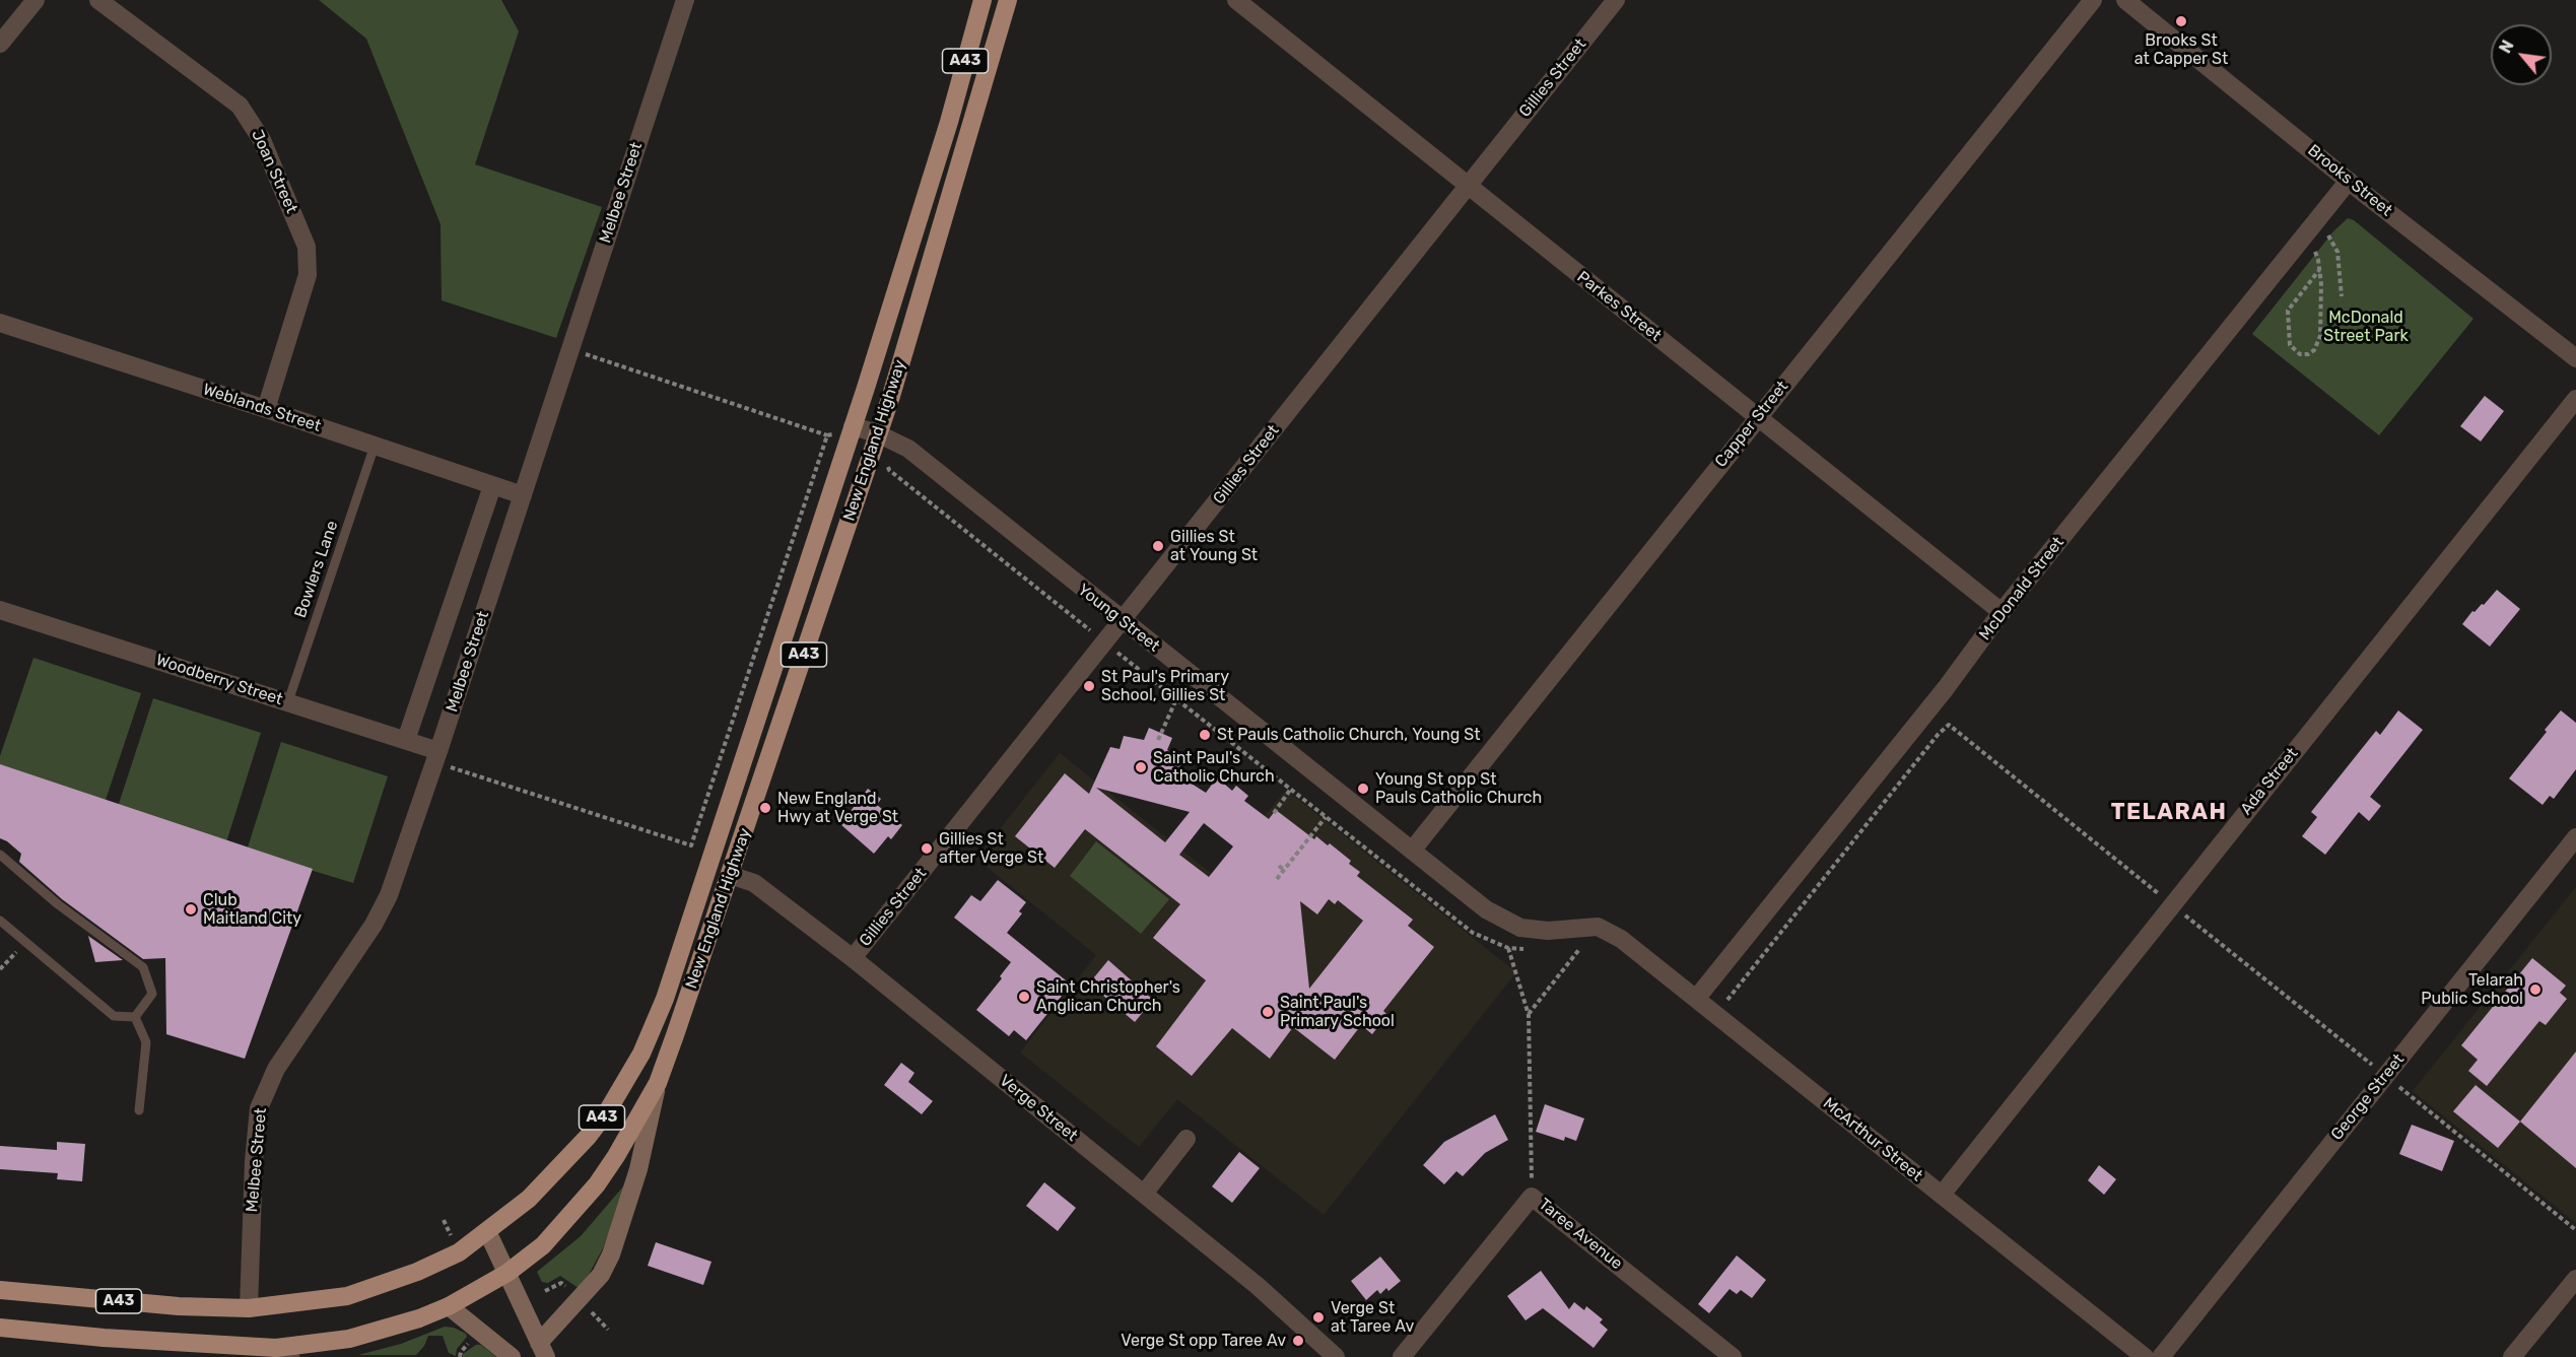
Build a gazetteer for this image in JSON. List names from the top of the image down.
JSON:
{
  "streets": {
    "highway": ["A43", "New England Highway"],
    "street": [
      "Gillies Street",
      "Joan Street",
      "Brooks Street",
      "Melbee Street",
      "Parkes Street",
      "Weblands Street",
      "Capper Street",
      "McDonald Street",
      "Young Street",
      "Woodberry Street",
      "Ada Street",
      "George Street",
      "Verge Street",
      "McArthur Street",
      "Taree Avenue"
    ],
    "lane": ["Bowlers Lane"]
  },
  "crossings": [
    ["Gillies Street", "Parkes Street"],
    ["Gillies Street", "Young Street"],
    ["Gillies Street", "Verge Street"],
    ["Joan Street", "Weblands Street"],
    ["Brooks Street", "McDonald Street"],
    ["Melbee Street", "Weblands Street"],
    ["Melbee Street", "New England Highway"],
    ["Melbee Street", "Woodberry Street"],
    ["Parkes Street", "Capper Street"],
    ["Parkes Street", "McDonald Street"],
    ["Weblands Street", "Bowlers Lane"],
    ["Capper Street", "Young Street"],
    ["New England Highway", "Young Street"],
    ["New England Highway", "Verge Street"],
    ["Bowlers Lane", "Woodberry Street"],
    ["McDonald Street", "McArthur Street"],
    ["Young Street", "McArthur Street"],
    ["Ada Street", "McArthur Street"]
  ],
  "districts": ["TELARAH"],
  "parks": ["McDonald Street Park"],
  "places": [
    "Brooks St at Capper St",
    "Gillies St at Young St",
    "St Paul's Primary School, Gillies St",
    "St Pauls Catholic Church, Young St",
    "Saint Paul's Catholic Church",
    "Young St opp St Pauls Catholic Church",
    "New England Hwy at Verge St",
    "Gillies St after Verge St",
    "Club Maitland City",
    "Telarah Public School",
    "Saint Christopher's Anglican Church",
    "Saint Paul's Primary School",
    "Verge St at Taree Av",
    "Verge St opp Taree Av"
  ],
  "north": "top left"
}
